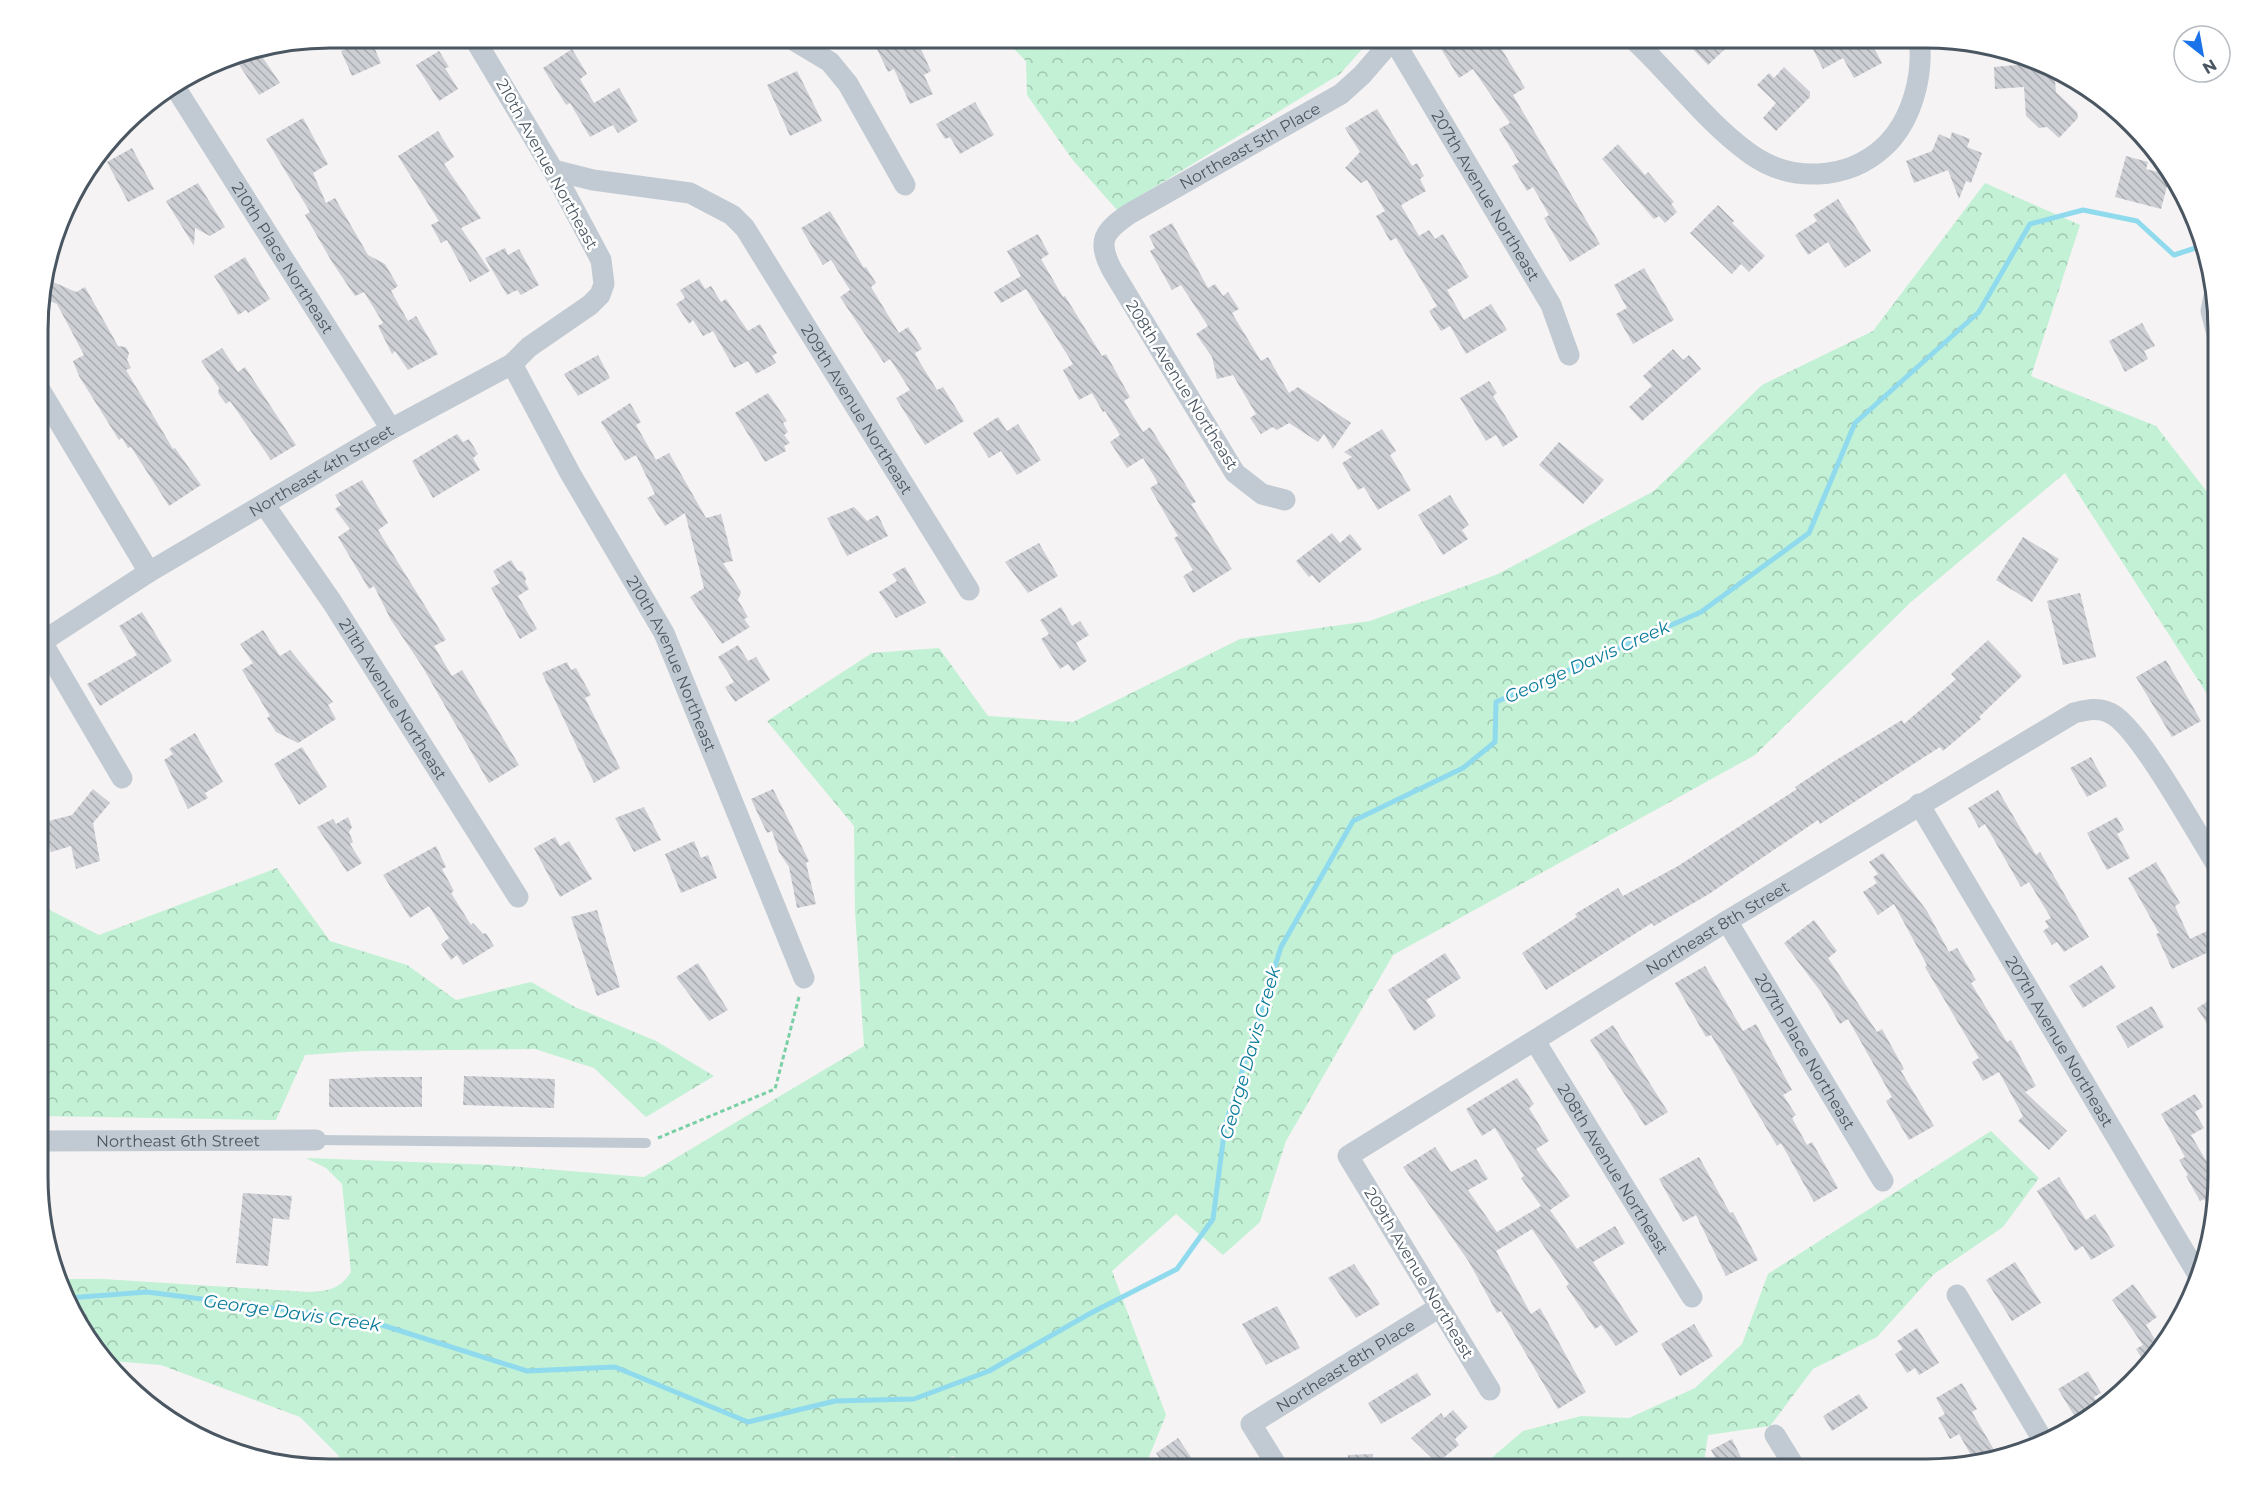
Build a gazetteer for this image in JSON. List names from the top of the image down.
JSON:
{
  "streets": {
    "street": [
      "Northeast 5th Place",
      "210th Avenue Northeast",
      "207th Avenue Northeast",
      "210th Place Northeast",
      "208th Avenue Northeast",
      "209th Avenue Northeast",
      "Northeast 4th Street",
      "211th Avenue Northeast",
      "Northeast 8th Street",
      "207th Place Northeast",
      "Northeast 6th Street",
      "Northeast 8th Place"
    ]
  },
  "crossings": [
    ["Northeast 5th Place", "208th Avenue Northeast"],
    ["210th Avenue Northeast", "209th Avenue Northeast"],
    ["210th Avenue Northeast", "Northeast 4th Street"],
    ["207th Avenue Northeast", "Northeast 8th Street"],
    ["210th Place Northeast", "Northeast 4th Street"],
    ["208th Avenue Northeast", "Northeast 8th Street"],
    ["209th Avenue Northeast", "Northeast 8th Street"],
    ["209th Avenue Northeast", "Northeast 8th Place"],
    ["Northeast 4th Street", "211th Avenue Northeast"],
    ["Northeast 8th Street", "207th Place Northeast"]
  ],
  "water": ["George Davis Creek"],
  "north": "bottom right"
}
